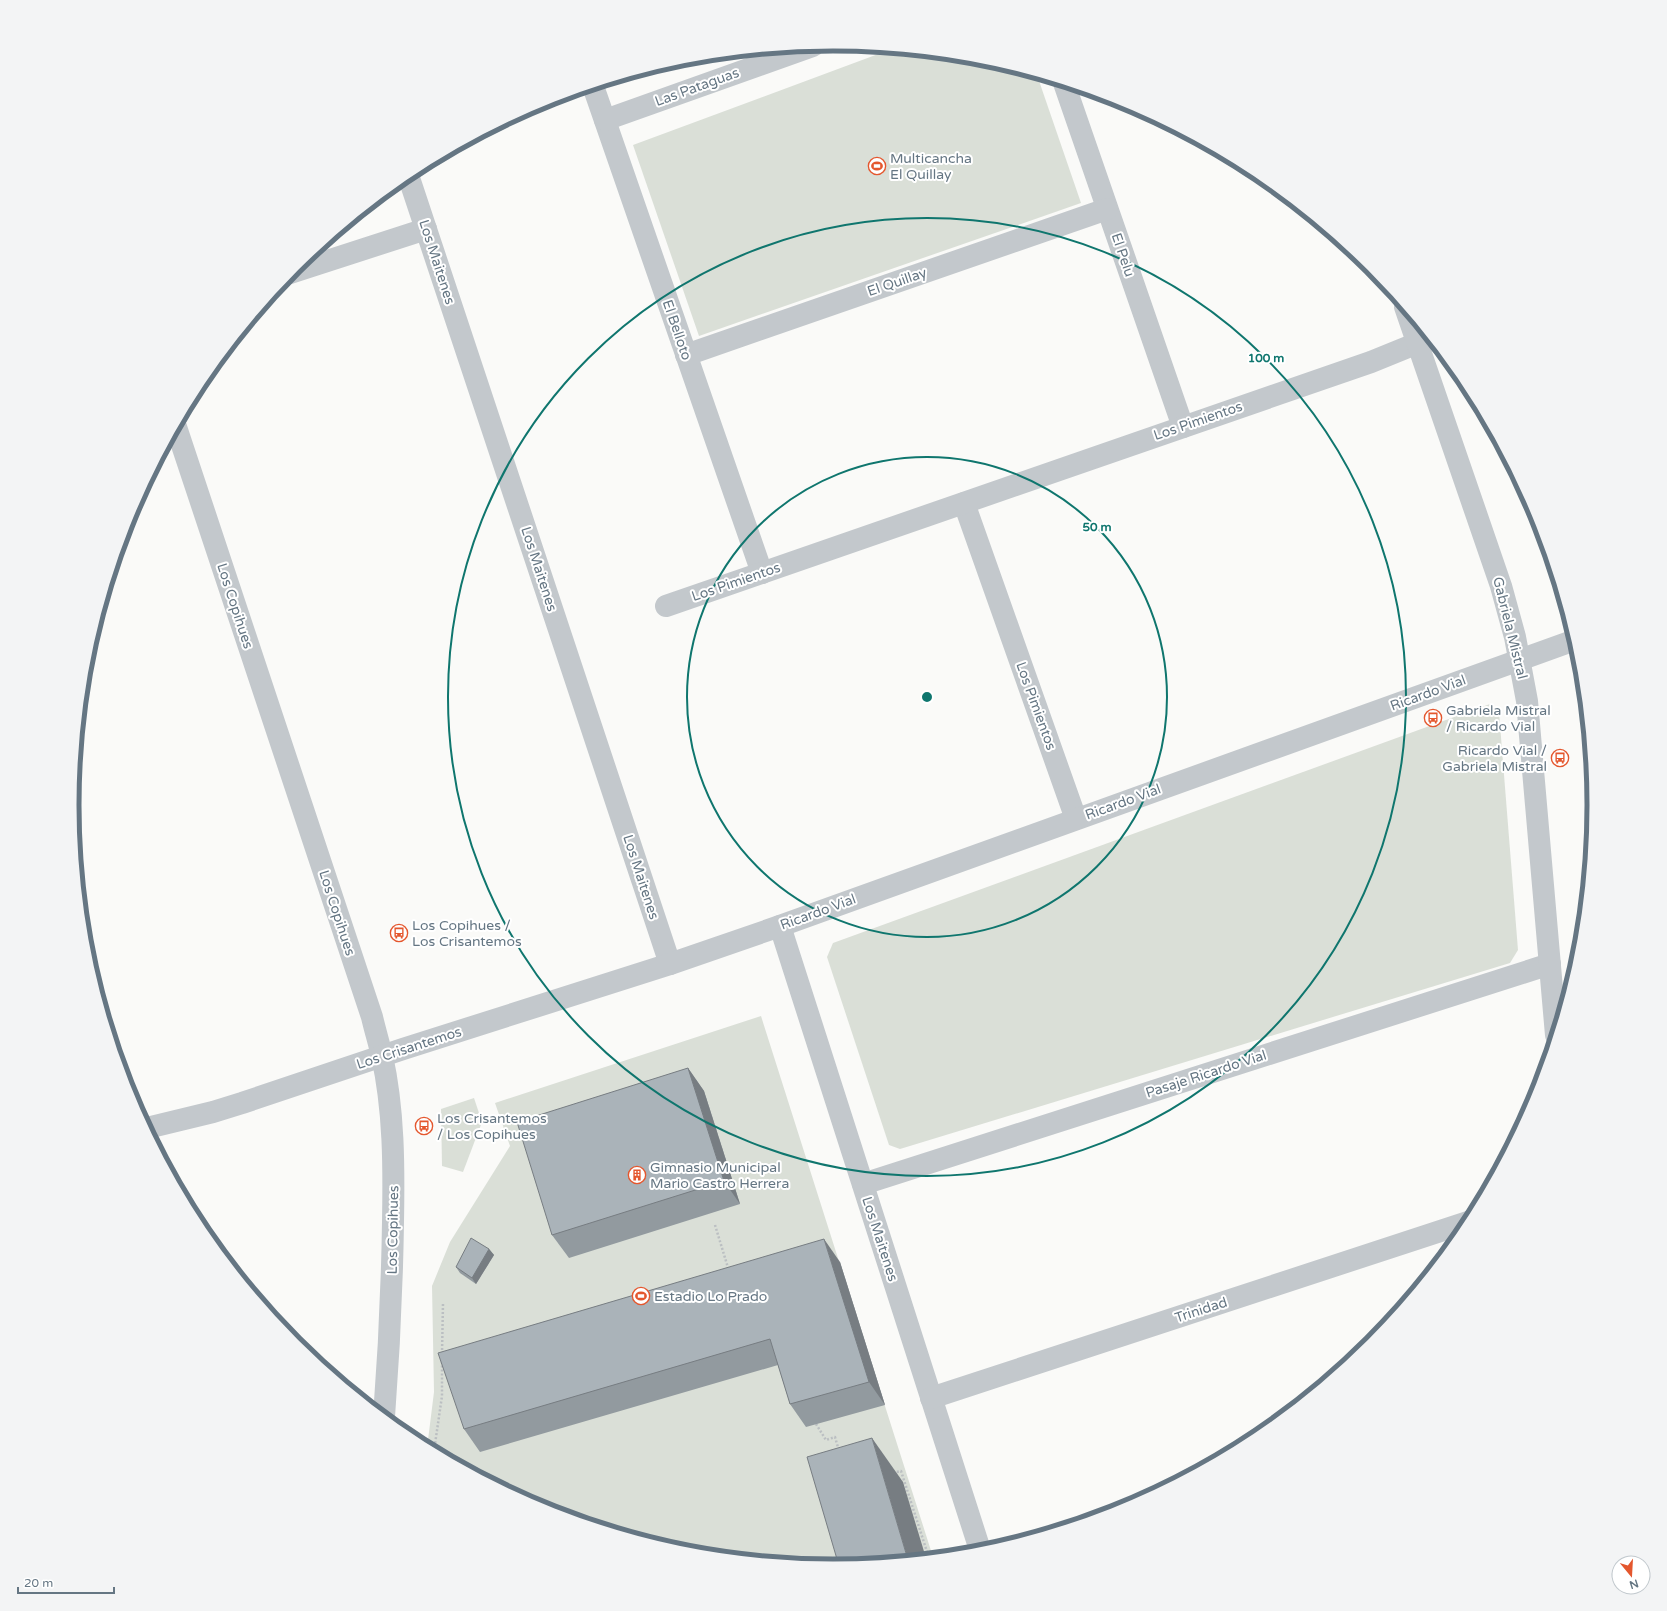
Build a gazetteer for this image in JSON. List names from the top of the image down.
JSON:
{
  "streets": {
    "street": [
      "Las Pataguas",
      "El Pelu",
      "Los Maitenes",
      "El Quillay",
      "El Belloto",
      "Los Pimientos",
      "Los Copihues",
      "Gabriela Mistral",
      "Ricardo Vial",
      "Los Crisantemos",
      "Pasaje Ricardo Vial",
      "Trinidad"
    ]
  },
  "crossings": [
    ["Las Pataguas", "El Belloto"],
    ["El Pelu", "El Quillay"],
    ["El Pelu", "Los Pimientos"],
    ["Los Maitenes", "Ricardo Vial"],
    ["Los Maitenes", "Los Crisantemos"],
    ["Los Maitenes", "Pasaje Ricardo Vial"],
    ["Los Maitenes", "Trinidad"],
    ["El Quillay", "El Belloto"],
    ["El Belloto", "Los Pimientos"],
    ["Los Pimientos", "Gabriela Mistral"],
    ["Los Pimientos", "Ricardo Vial"],
    ["Los Copihues", "Los Crisantemos"],
    ["Gabriela Mistral", "Ricardo Vial"],
    ["Gabriela Mistral", "Pasaje Ricardo Vial"],
    ["Ricardo Vial", "Los Crisantemos"]
  ],
  "places": {
    "sports": ["Multicancha El Quillay", "Estadio Lo Prado"],
    "bus stop": [
      "Gabriela Mistral / Ricardo Vial",
      "Ricardo Vial / Gabriela Mistral",
      "Los Copihues / Los Crisantemos",
      "Los Crisantemos / Los Copihues"
    ],
    "building": ["Gimnasio Municipal Mario Castro Herrera"]
  },
  "scale_bar": "20 m",
  "north": "bottom",
  "rings": ["100 m", "50 m"]
}
